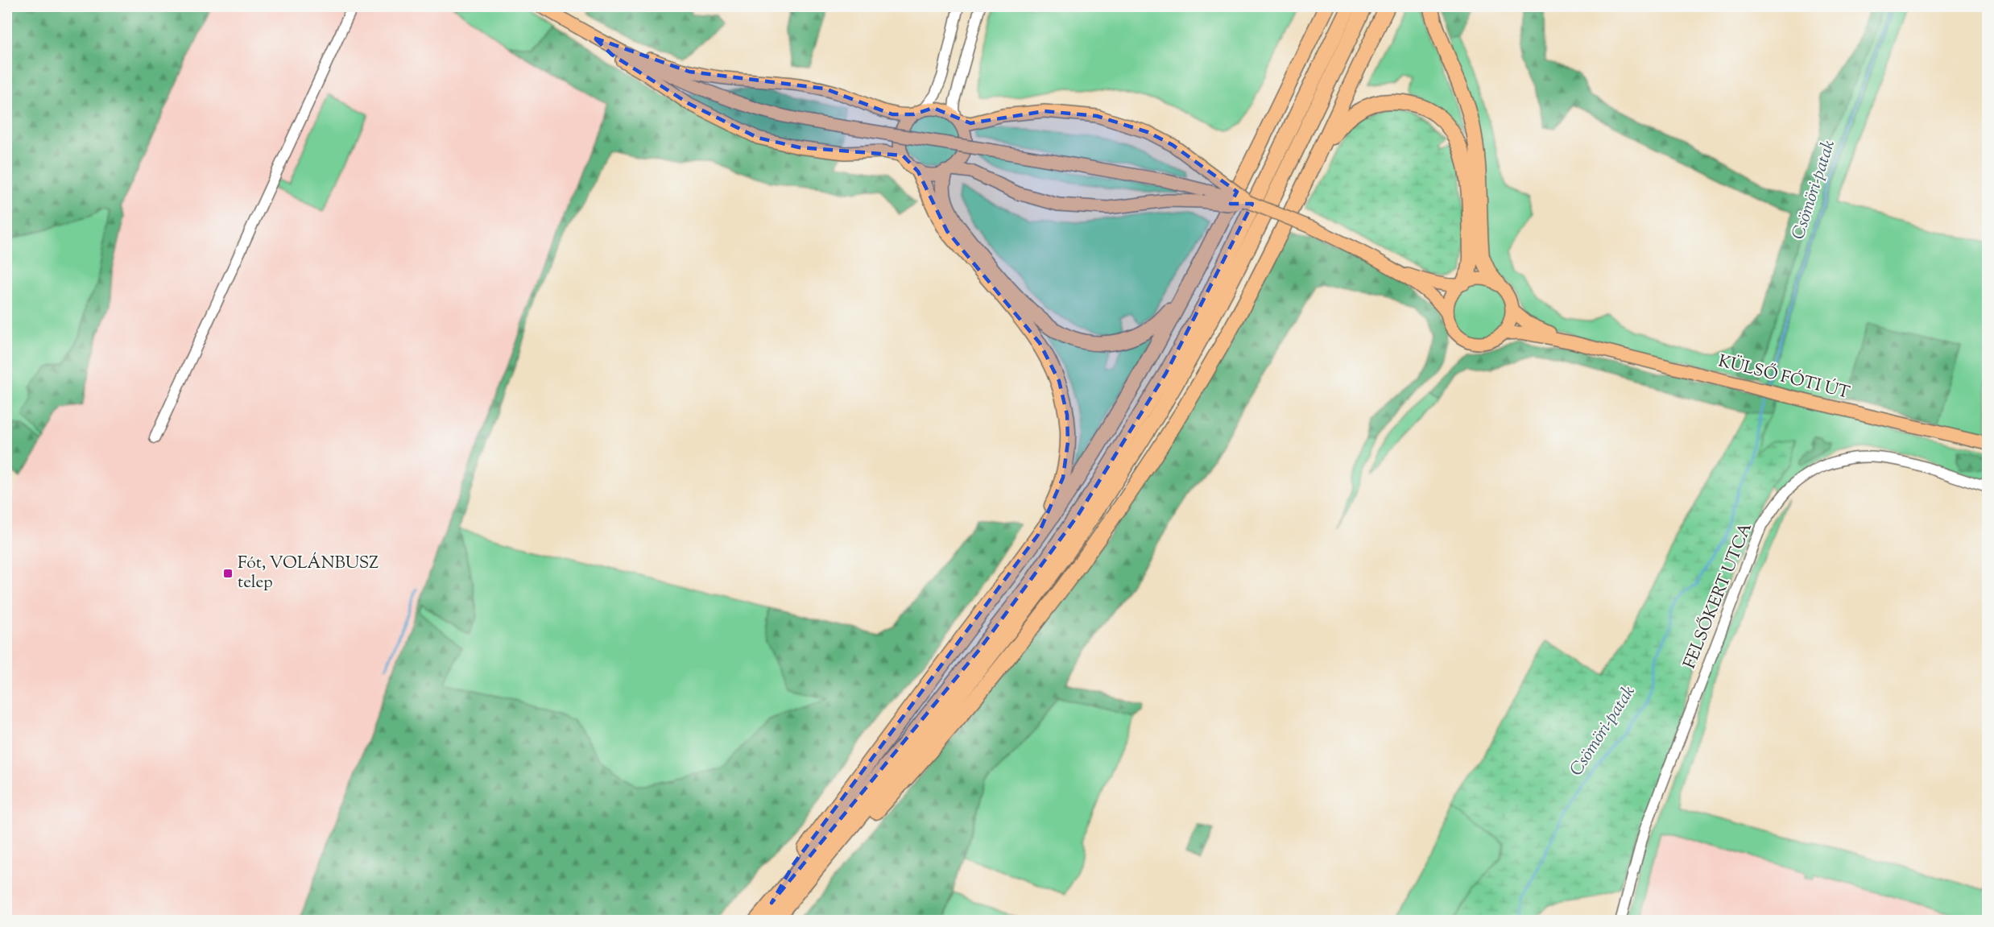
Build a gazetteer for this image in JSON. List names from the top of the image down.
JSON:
{
  "streets": {
    "main road": ["KÜLSŐ FÓTI ÚT"],
    "street": ["FELSŐKERT UTCA"]
  },
  "water": ["Csömöri-patak"],
  "places": {
    "transit": ["Fót, VOLÁNBUSZ telep"]
  }
}
